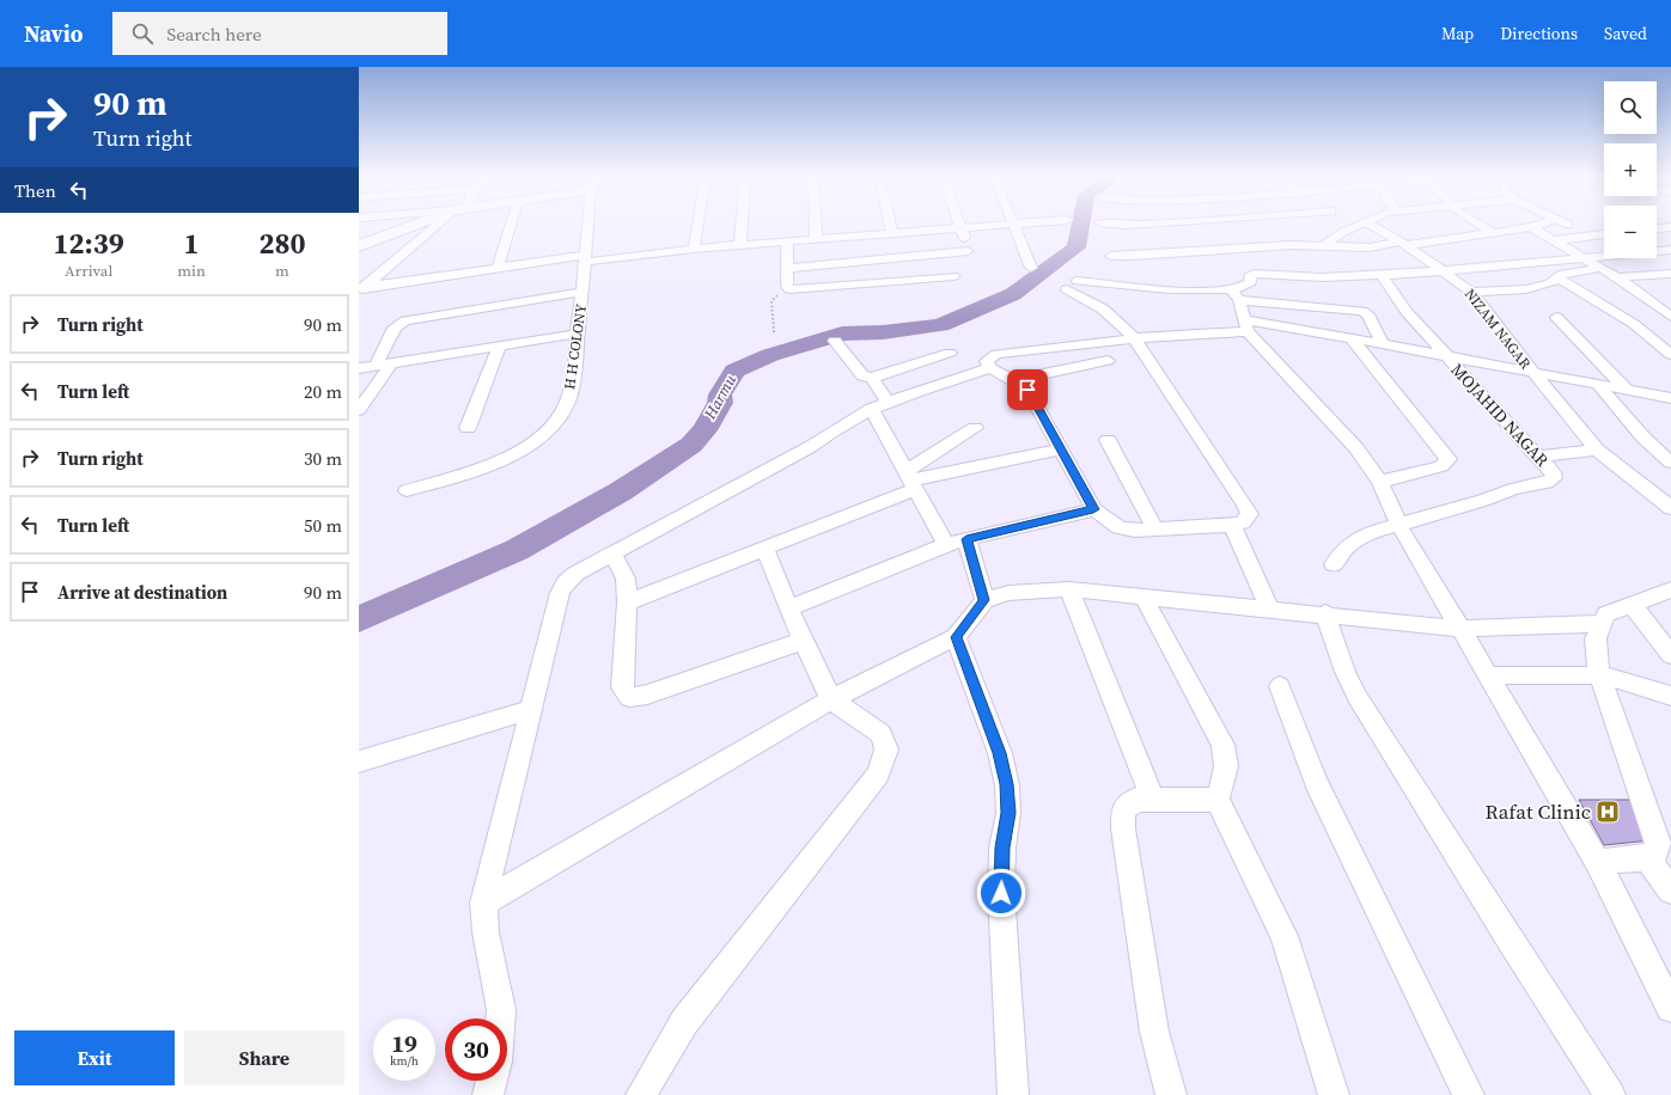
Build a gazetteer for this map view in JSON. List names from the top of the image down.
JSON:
{
  "streets": {
    "street": ["NIZAM NAGAR", "H H COLONY", "MOJAHID NAGAR"]
  },
  "water": ["Harmu"],
  "places": {
    "hospital": ["Rafat Clinic"]
  },
  "page": {
    "header": "Navio",
    "search": "Search here",
    "nav": ["Map", "Directions", "Saved"],
    "turn": ["90 m", "Turn right"],
    "map_buttons": ["+", "−"],
    "then": "Then",
    "eta": [
      "12:39",
      "Arrival",
      "1",
      "min",
      "280",
      "m"
    ],
    "list": [
      {
        "name": "Turn right",
        "value": "90 m"
      },
      {
        "name": "Turn left",
        "value": "20 m"
      },
      {
        "name": "Turn right",
        "value": "30 m"
      },
      {
        "name": "Turn left",
        "value": "50 m"
      },
      {
        "name": "Arrive at destination",
        "value": "90 m"
      }
    ],
    "speed": "19 km/h",
    "limit": "30",
    "buttons": ["Exit", "Share"]
  }
}
